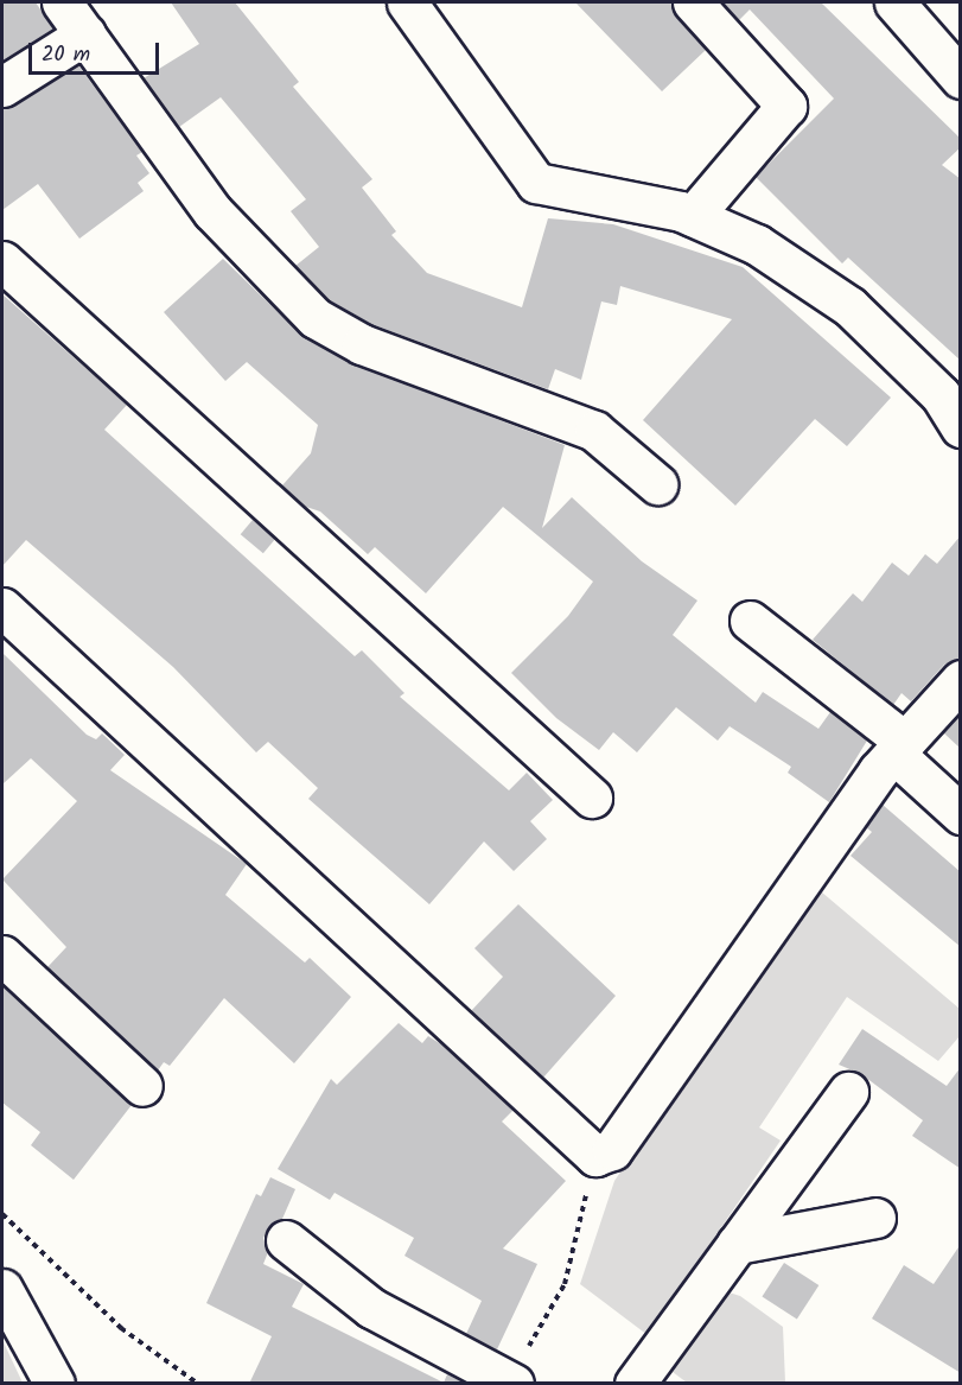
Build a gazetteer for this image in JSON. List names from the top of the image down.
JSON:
{
  "scale_bar": "20 m"
}
